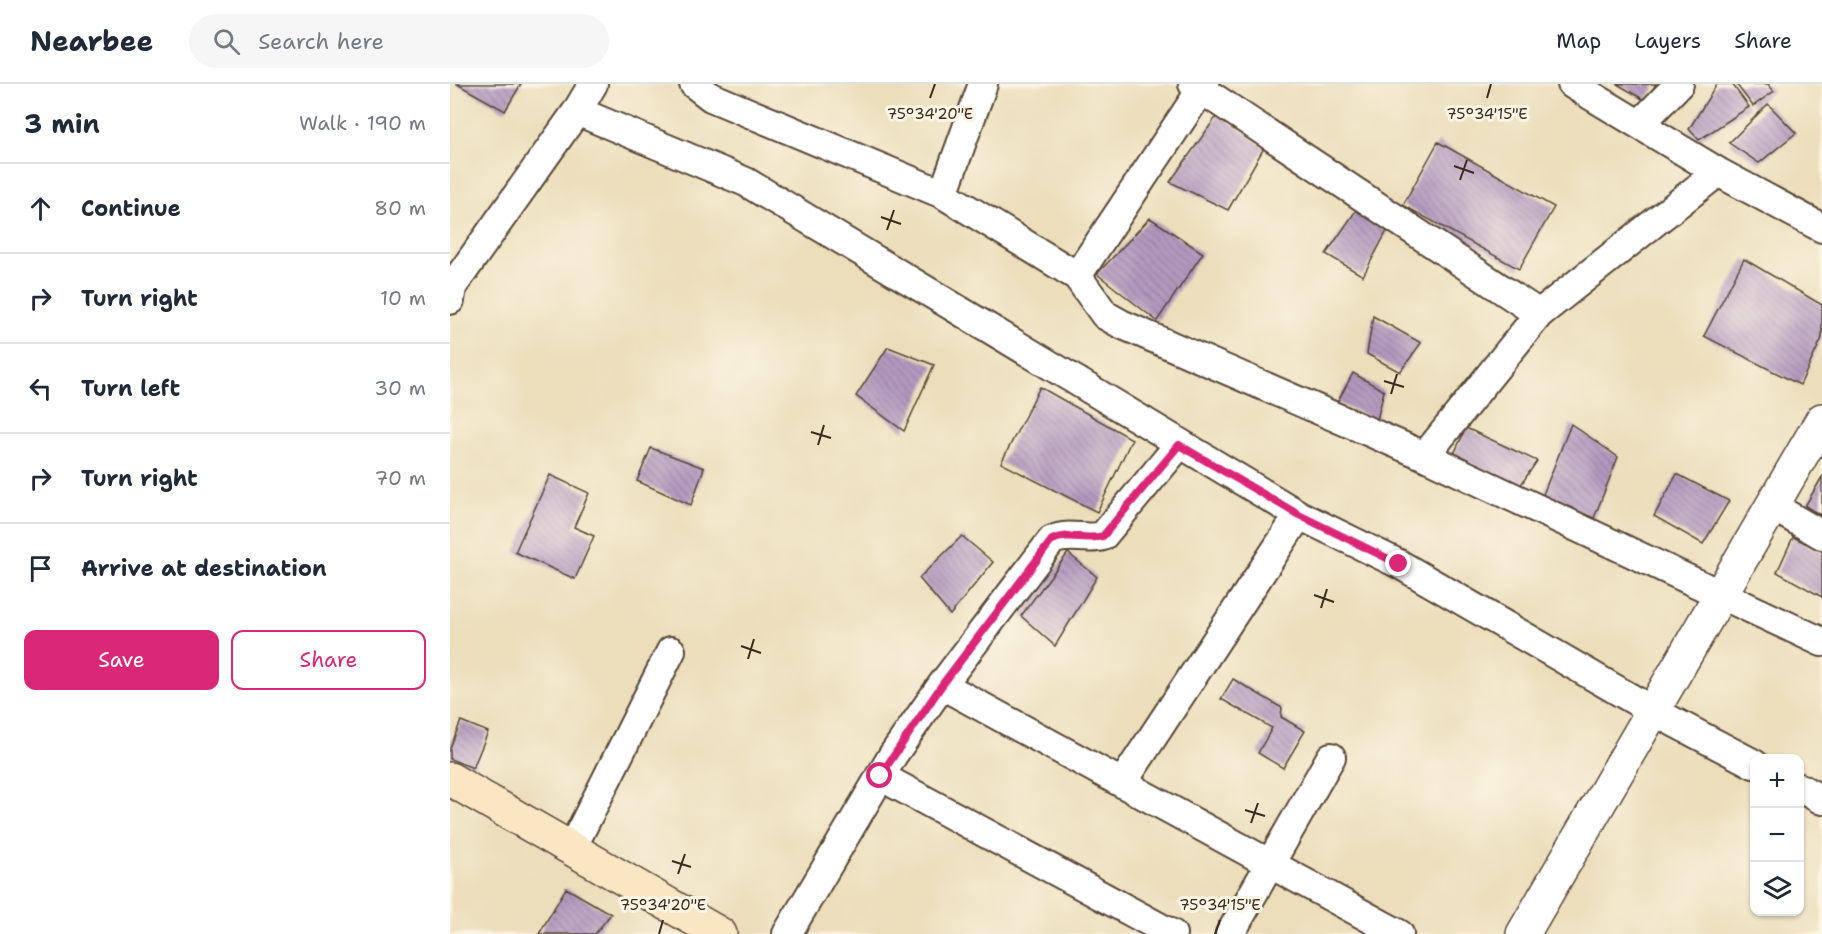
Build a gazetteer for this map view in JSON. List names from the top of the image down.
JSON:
{
  "page": {
    "header": "Nearbee",
    "search": "Search here",
    "nav": ["Map", "Layers", "Share"],
    "heading": ["3 min", "Walk · 190 m"],
    "list": [
      ["Continue", "80 m"],
      ["Turn right", "10 m"],
      ["Turn left", "30 m"],
      ["Turn right", "70 m"],
      "Arrive at destination"
    ],
    "buttons": ["Save", "Share"],
    "map_buttons": ["+", "−"]
  },
  "coordinates": ["75°34'20\"E", "75°34'15\"E"]
}
